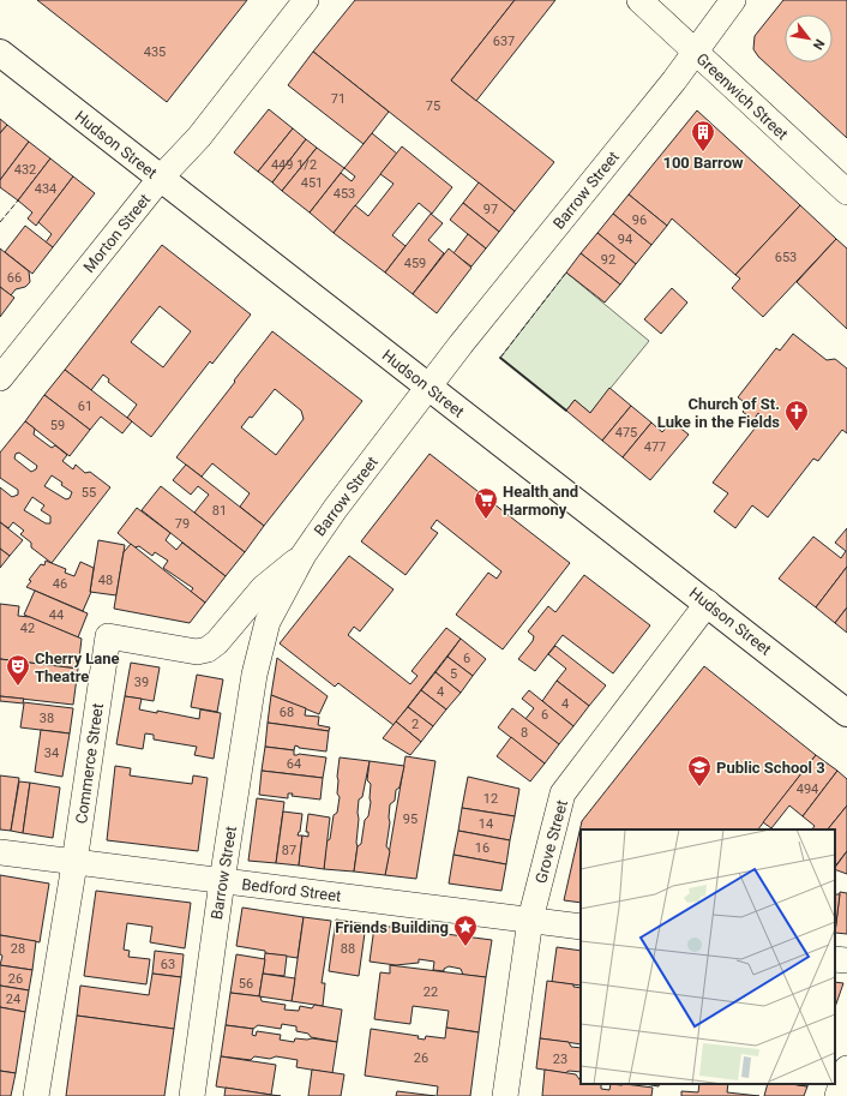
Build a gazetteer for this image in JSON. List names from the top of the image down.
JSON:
{
  "streets": {
    "main road": ["Hudson Street"],
    "street": [
      "Greenwich Street",
      "Barrow Street",
      "Morton Street",
      "Commerce Street",
      "Grove Street",
      "Bedford Street"
    ]
  },
  "crossings": [
    ["Greenwich Street", "Barrow Street"],
    ["Hudson Street", "Barrow Street"],
    ["Hudson Street", "Morton Street"],
    ["Hudson Street", "Grove Street"],
    ["Barrow Street", "Commerce Street"],
    ["Barrow Street", "Bedford Street"],
    ["Commerce Street", "Bedford Street"],
    ["Grove Street", "Bedford Street"]
  ],
  "places": {
    "building": ["100 Barrow"],
    "church": ["Church of St. Luke in the Fields"],
    "supermarket": ["Health and Harmony"],
    "theatre": ["Cherry Lane Theatre"],
    "school or university": ["Public School 3"],
    "place": ["Friends Building"]
  },
  "house_numbers": [
    "637",
    "435",
    "71",
    "75",
    "449 1/2",
    "432",
    "451",
    "434",
    "453",
    "97",
    "96",
    "94",
    "653",
    "92",
    "459",
    "66",
    "61",
    "59",
    "475",
    "477",
    "55",
    "81",
    "79",
    "48",
    "46",
    "44",
    "42",
    "6",
    "5",
    "39",
    "4",
    "4",
    "68",
    "6",
    "38",
    "2",
    "8",
    "34",
    "64",
    "494",
    "12",
    "95",
    "14",
    "16",
    "87",
    "28",
    "88",
    "63",
    "26",
    "56",
    "22",
    "24",
    "26",
    "23"
  ],
  "north": "bottom right"
}
